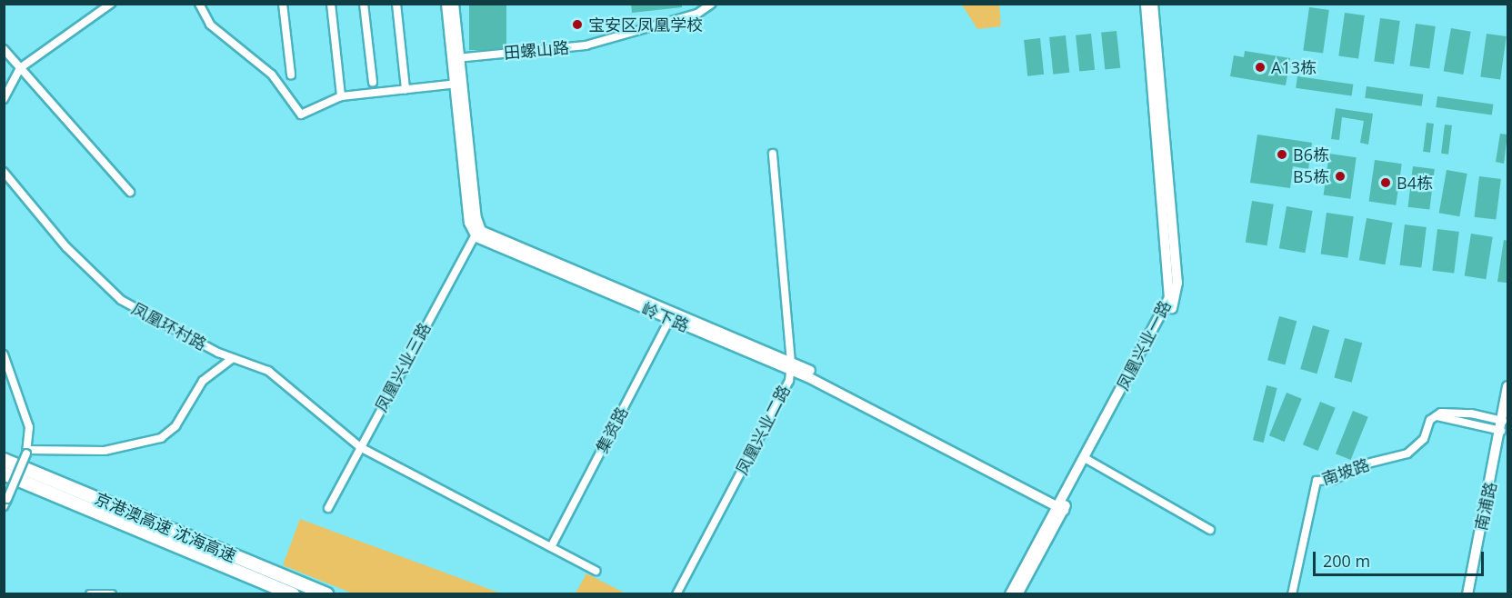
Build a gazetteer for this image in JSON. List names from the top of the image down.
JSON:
{
  "streets": {
    "highway": ["京港澳高速 沈海高速"],
    "street": [
      "田螺山路",
      "岭下路",
      "凤凰环村路",
      "凤凰兴业一路",
      "凤凰兴业三路",
      "集资路",
      "凤凰兴业二路",
      "南坡路",
      "南浦路"
    ]
  },
  "crossings": [
    ["岭下路", "凤凰兴业一路"],
    ["岭下路", "凤凰兴业三路"],
    ["岭下路", "集资路"],
    ["岭下路", "凤凰兴业二路"],
    ["凤凰环村路", "凤凰兴业三路"],
    ["凤凰环村路", "集资路"],
    ["南坡路", "南浦路"]
  ],
  "places": [
    "宝安区凤凰学校",
    "A13栋",
    "B6栋",
    "B5栋",
    "B4栋"
  ],
  "scale_bar": "200 m"
}
